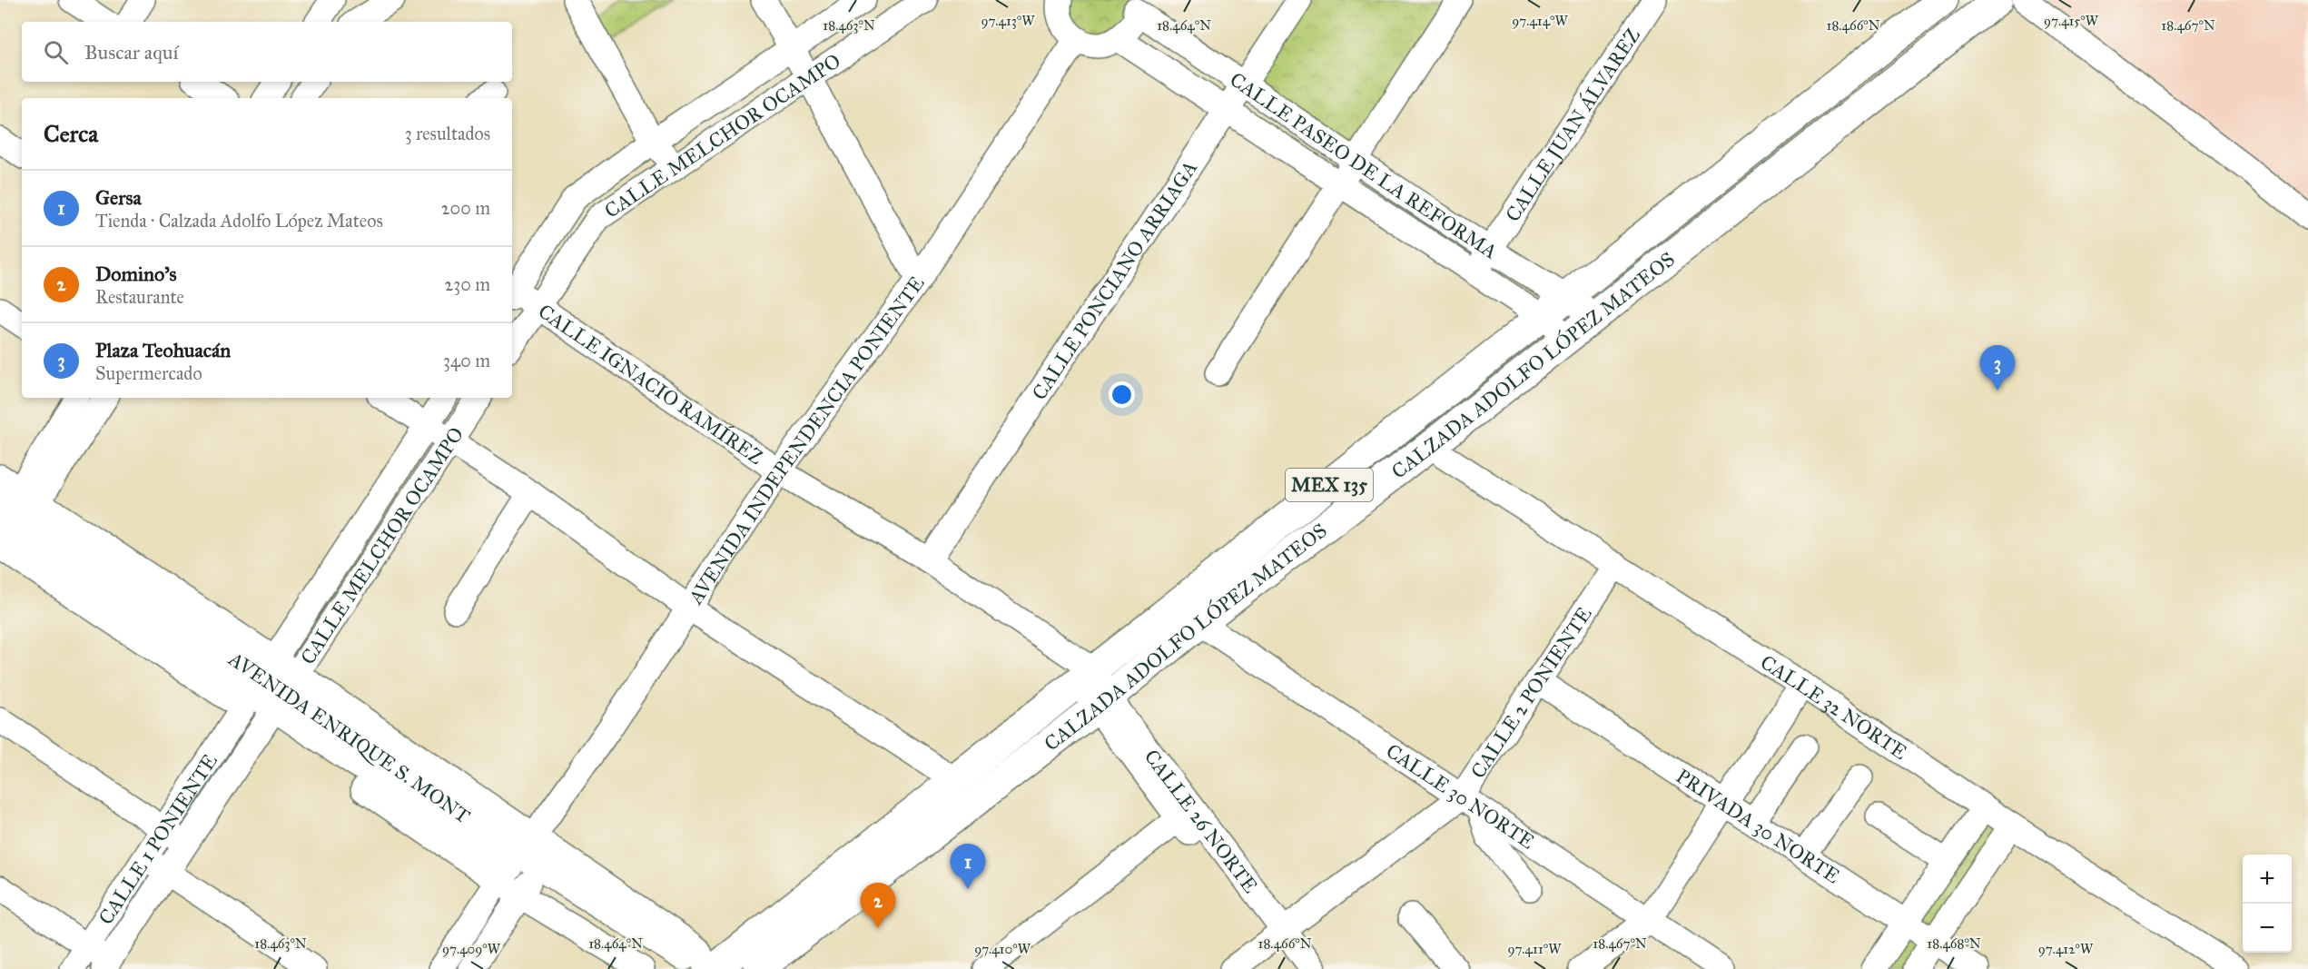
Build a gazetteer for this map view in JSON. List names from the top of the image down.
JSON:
{
  "streets": {
    "main road": ["CALZADA ADOLFO LÓPEZ MATEOS", "MEX 135"],
    "street": [
      "CALLE JUAN ÁLVAREZ",
      "CALLE MELCHOR OCAMPO",
      "CALLE PASEO DE LA REFORMA",
      "CALLE PONCIANO ARRIAGA",
      "CALLE IGNACIO RAMÍREZ",
      "AVENIDA INDEPENDENCIA PONIENTE",
      "CALLE 2 PONIENTE",
      "CALLE 32 NORTE",
      "AVENIDA ENRIQUE S. MONT",
      "CALLE 30 NORTE",
      "CALLE 26 NORTE",
      "PRIVADA 30 NORTE",
      "CALLE 1 PONIENTE"
    ]
  },
  "crossings": [
    ["CALLE JUAN ÁLVAREZ", "CALLE PASEO DE LA REFORMA"],
    ["CALLE MELCHOR OCAMPO", "CALLE IGNACIO RAMÍREZ"],
    ["CALLE MELCHOR OCAMPO", "AVENIDA ENRIQUE S. MONT"],
    ["CALLE MELCHOR OCAMPO", "CALLE 1 PONIENTE"],
    ["CALLE PASEO DE LA REFORMA", "CALLE PONCIANO ARRIAGA"],
    ["CALLE PASEO DE LA REFORMA", "CALZADA ADOLFO LÓPEZ MATEOS"],
    ["CALLE PONCIANO ARRIAGA", "CALLE IGNACIO RAMÍREZ"],
    ["CALZADA ADOLFO LÓPEZ MATEOS", "CALLE IGNACIO RAMÍREZ"],
    ["CALZADA ADOLFO LÓPEZ MATEOS", "CALLE 32 NORTE"],
    ["CALZADA ADOLFO LÓPEZ MATEOS", "CALLE 30 NORTE"],
    ["CALZADA ADOLFO LÓPEZ MATEOS", "CALLE 26 NORTE"],
    ["CALLE IGNACIO RAMÍREZ", "AVENIDA INDEPENDENCIA PONIENTE"],
    ["CALLE IGNACIO RAMÍREZ", "CALLE 26 NORTE"],
    ["AVENIDA INDEPENDENCIA PONIENTE", "AVENIDA ENRIQUE S. MONT"],
    ["CALLE 2 PONIENTE", "CALLE 32 NORTE"],
    ["CALLE 2 PONIENTE", "CALLE 30 NORTE"],
    ["CALLE 2 PONIENTE", "CALLE 26 NORTE"],
    ["CALLE 2 PONIENTE", "PRIVADA 30 NORTE"],
    ["AVENIDA ENRIQUE S. MONT", "CALLE 1 PONIENTE"]
  ],
  "page": {
    "search": "Buscar aquí",
    "heading": ["Cerca", "3 resultados"],
    "list": [
      {
        "mark": "1",
        "name": "Gersa",
        "note": "Tienda · Calzada Adolfo López Mateos",
        "value": "200 m"
      },
      {
        "mark": "2",
        "name": "Domino's",
        "note": "Restaurante",
        "value": "230 m"
      },
      {
        "mark": "3",
        "name": "Plaza Teohuacán",
        "note": "Supermercado",
        "value": "340 m"
      }
    ],
    "pins": ["3", "1", "2"],
    "map_buttons": ["+", "−"]
  },
  "coordinates": [
    "97.413°W",
    "97.414°W",
    "97.415°W",
    "18.463°N",
    "18.467°N",
    "18.464°N",
    "18.466°N",
    "18.468°N",
    "97.409°W",
    "97.410°W",
    "97.411°W",
    "97.412°W"
  ]
}
